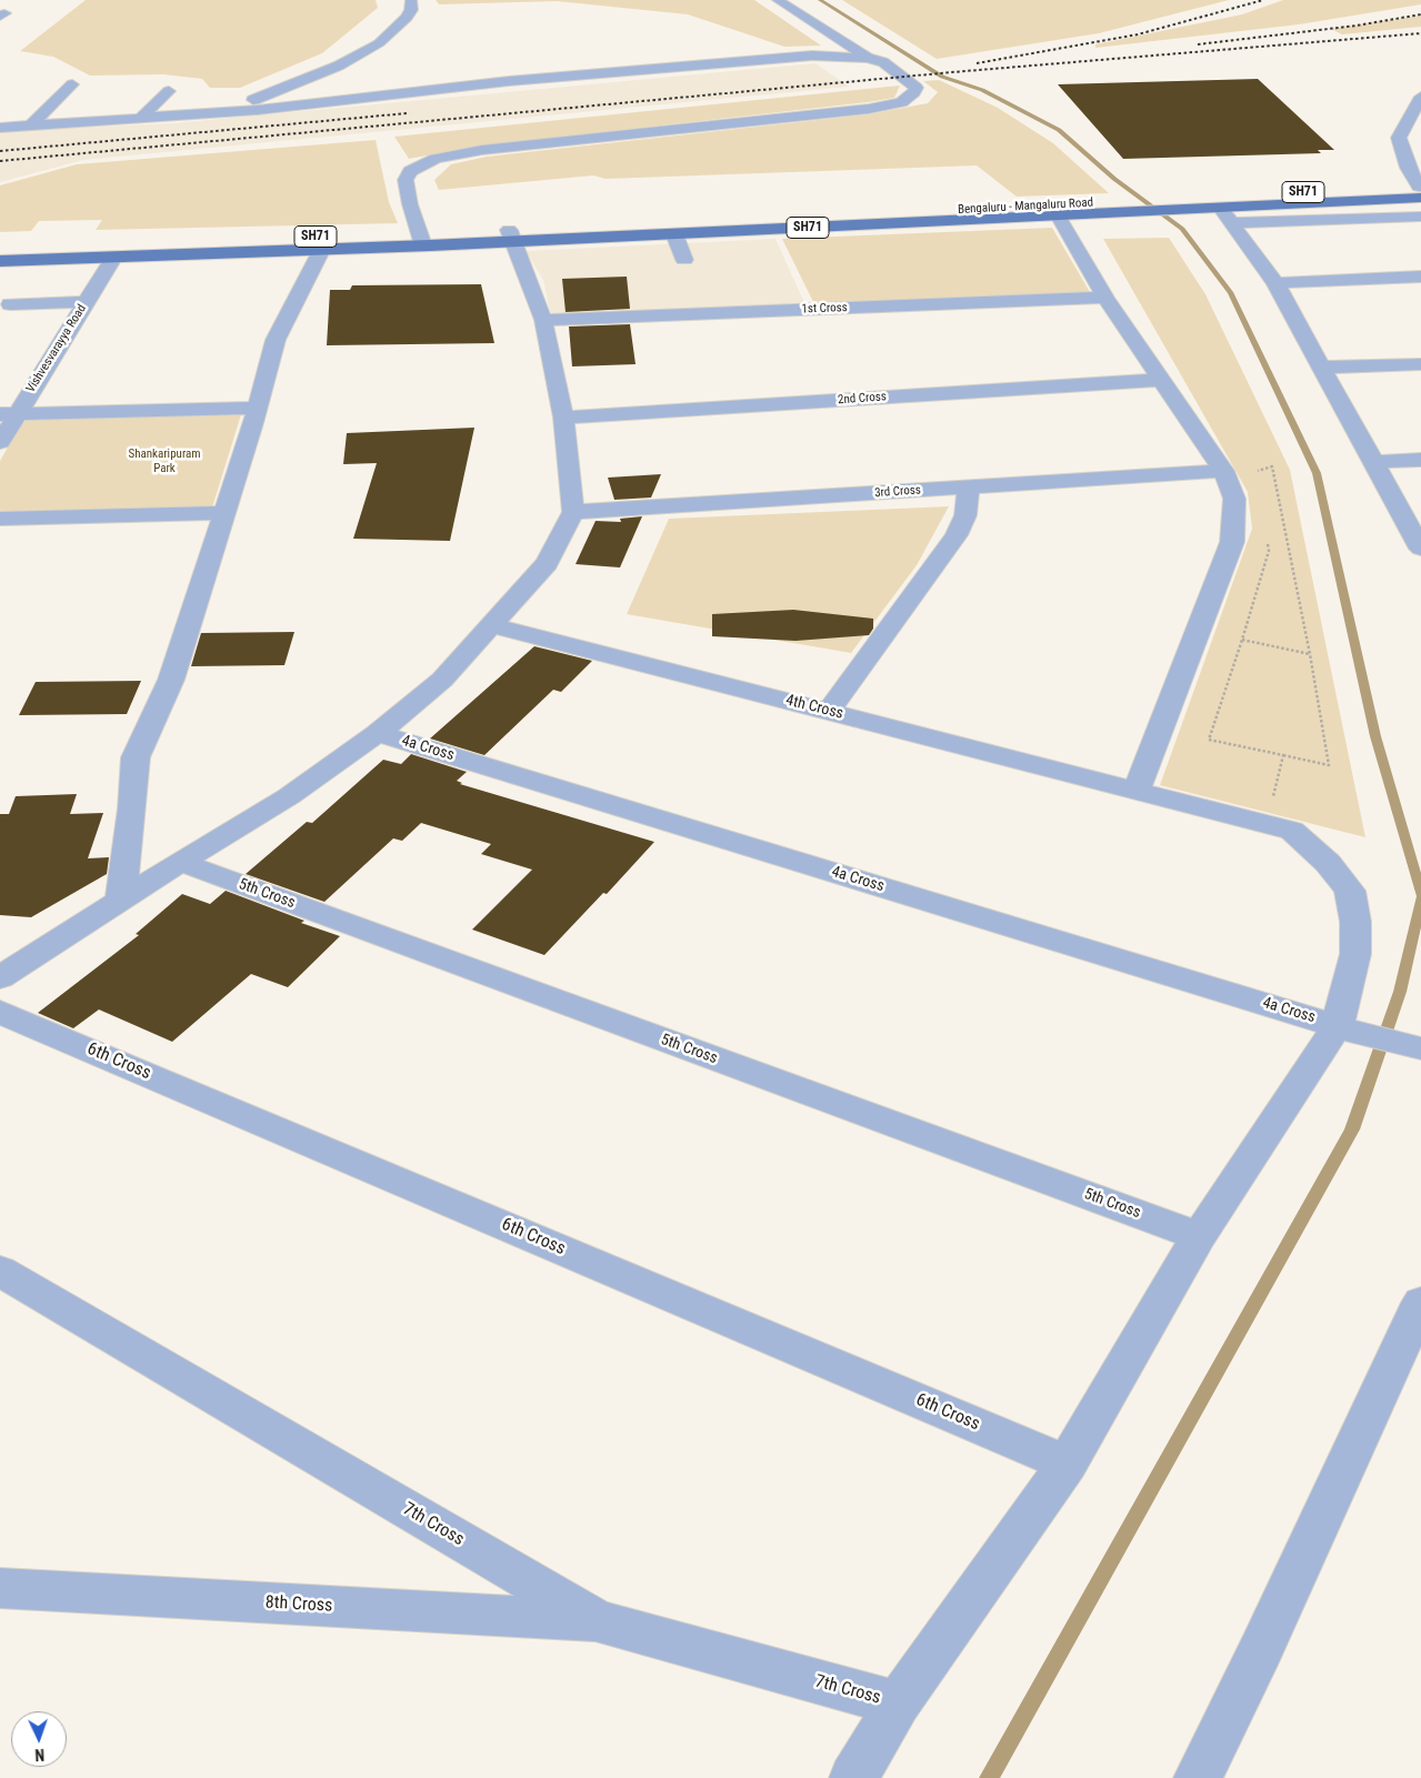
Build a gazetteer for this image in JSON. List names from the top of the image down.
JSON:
{
  "streets": {
    "main road": ["SH71", "Bengaluru - Mangaluru Road"],
    "street": [
      "1st Cross",
      "Vishvesvarayya Road",
      "2nd Cross",
      "3rd Cross",
      "4th Cross",
      "4a Cross",
      "5th Cross",
      "6th Cross",
      "7th Cross",
      "8th Cross"
    ]
  },
  "crossings": [
    ["SH71", "Bengaluru - Mangaluru Road"],
    ["SH71", "Vishvesvarayya Road"],
    ["4th Cross", "4a Cross"],
    ["4th Cross", "5th Cross"],
    ["4th Cross", "6th Cross"],
    ["4th Cross", "7th Cross"],
    ["7th Cross", "8th Cross"]
  ],
  "parks": ["Shankaripuram Park"],
  "north": "bottom"
}
